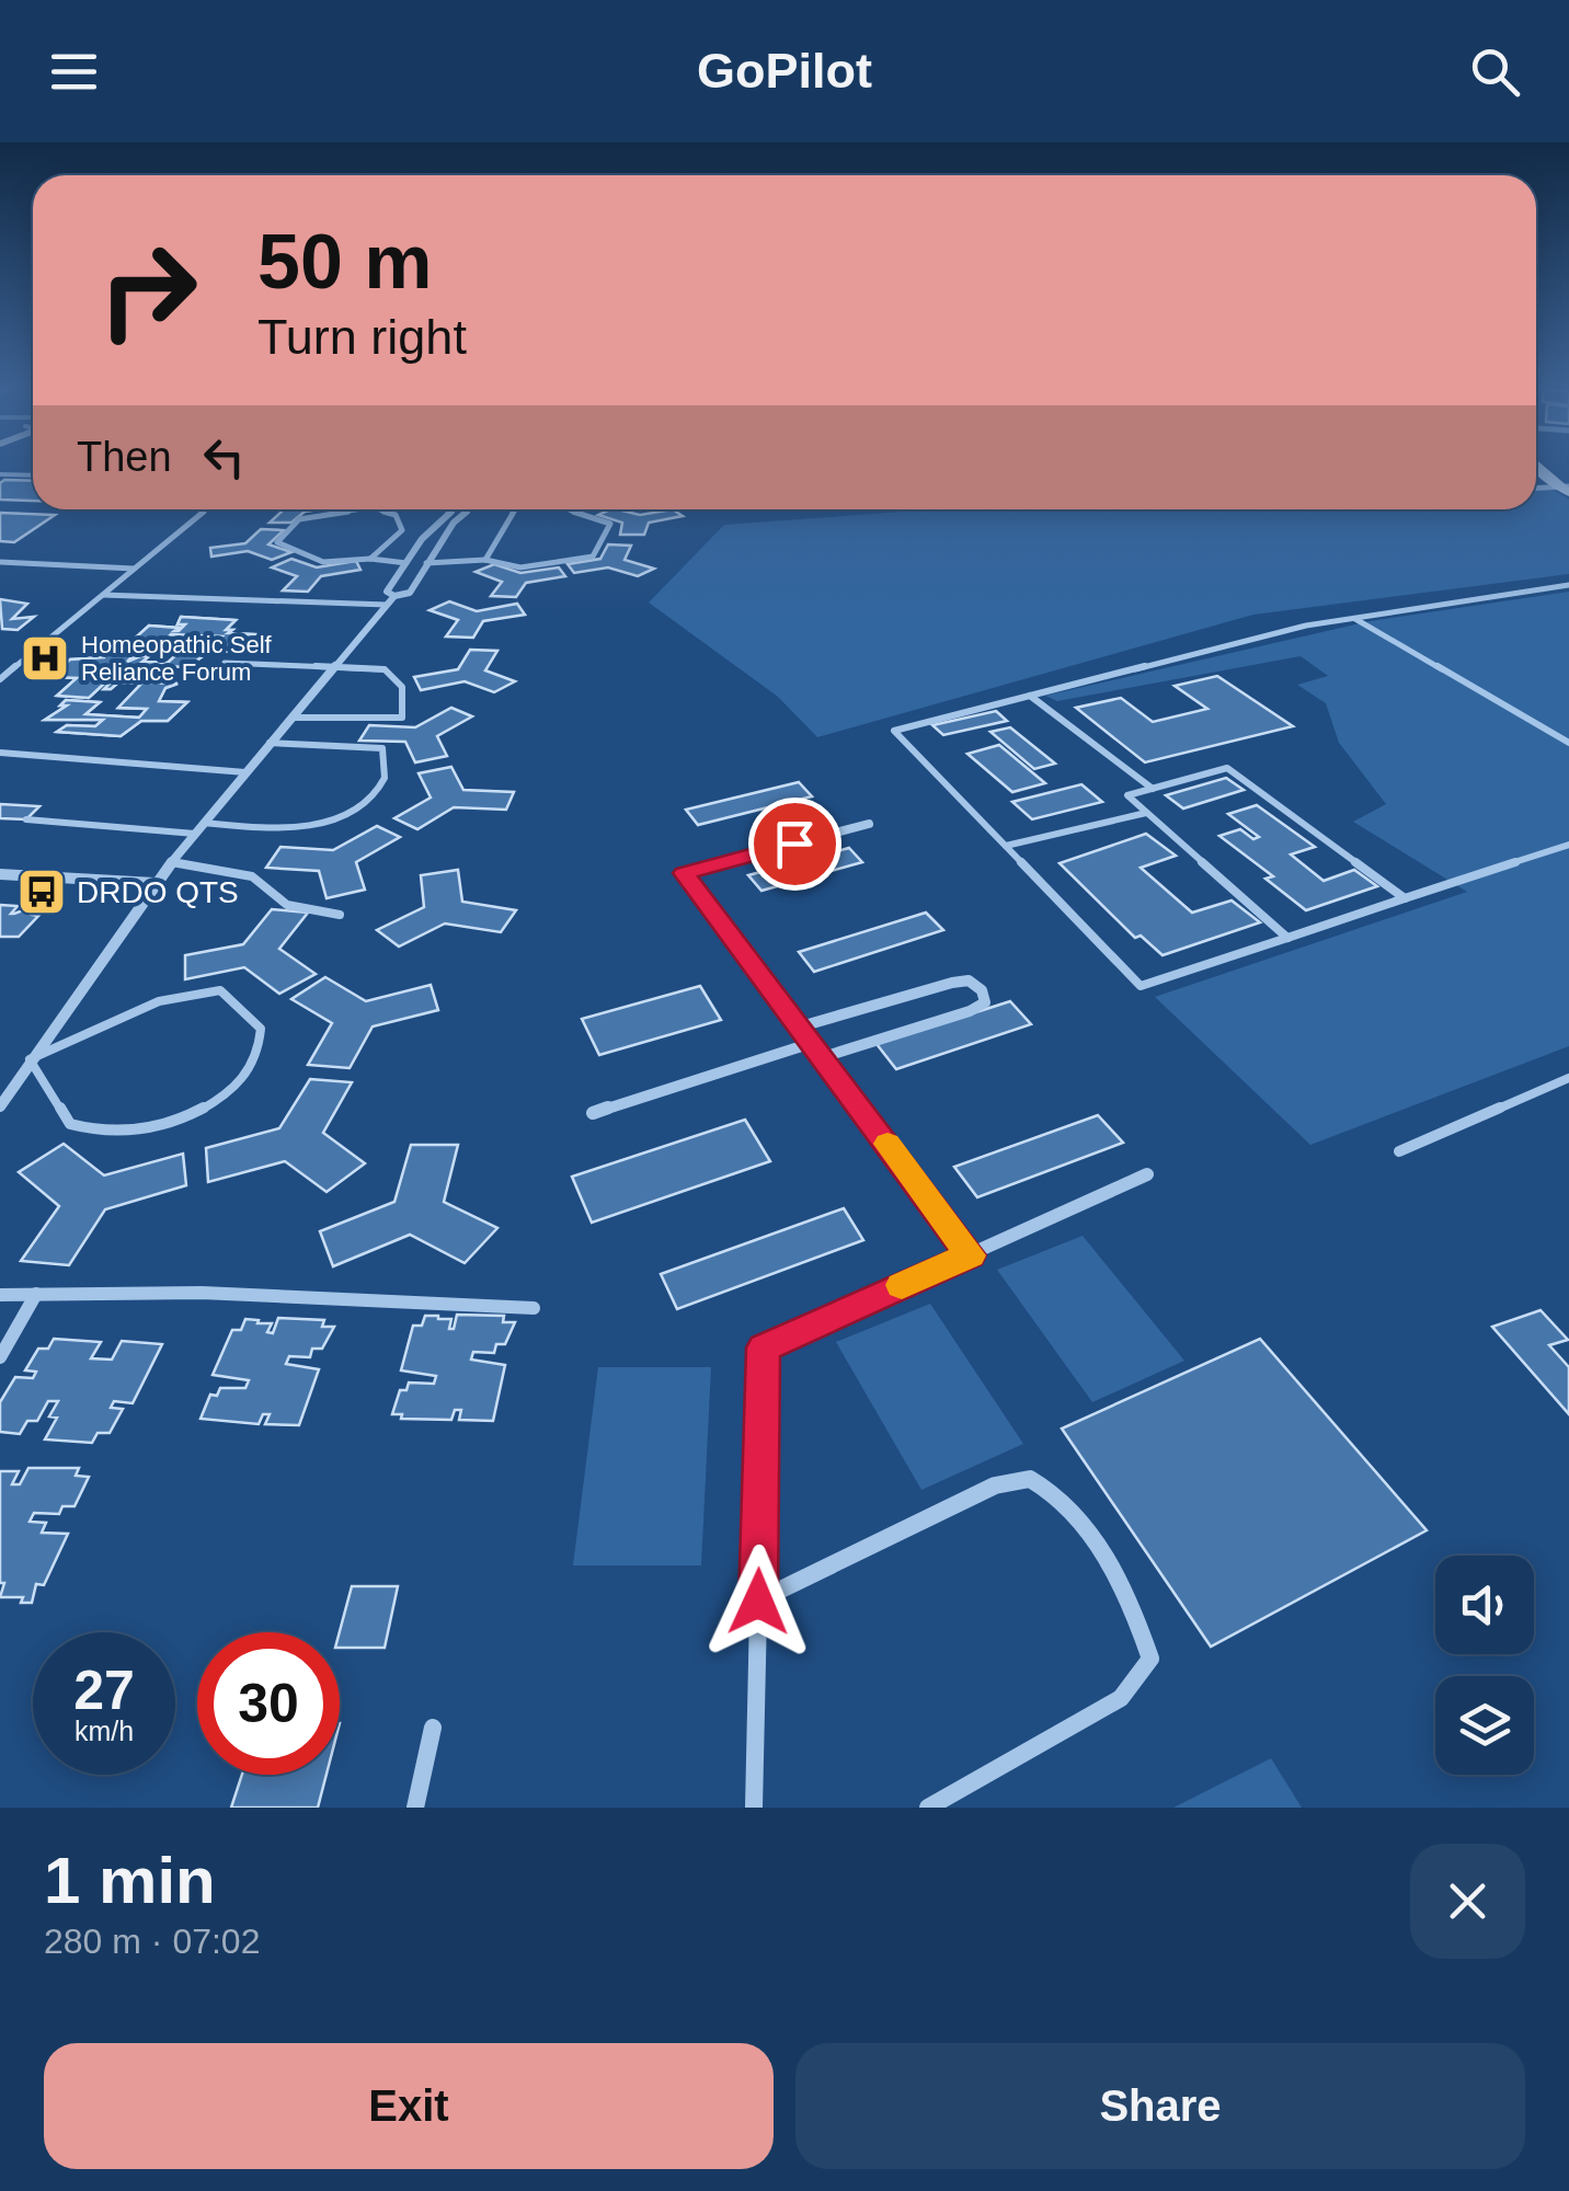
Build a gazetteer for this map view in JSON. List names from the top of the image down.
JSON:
{
  "places": {
    "hospital": ["Homeopathic Self Reliance Forum"],
    "bus stop": ["DRDO QTS"]
  },
  "page": {
    "header": "GoPilot",
    "turn": ["50 m", "Turn right"],
    "then": "Then",
    "speed": "27 km/h",
    "limit": "30",
    "heading": ["1 min", "280 m · 07:02"],
    "buttons": ["Exit", "Share"]
  }
}
